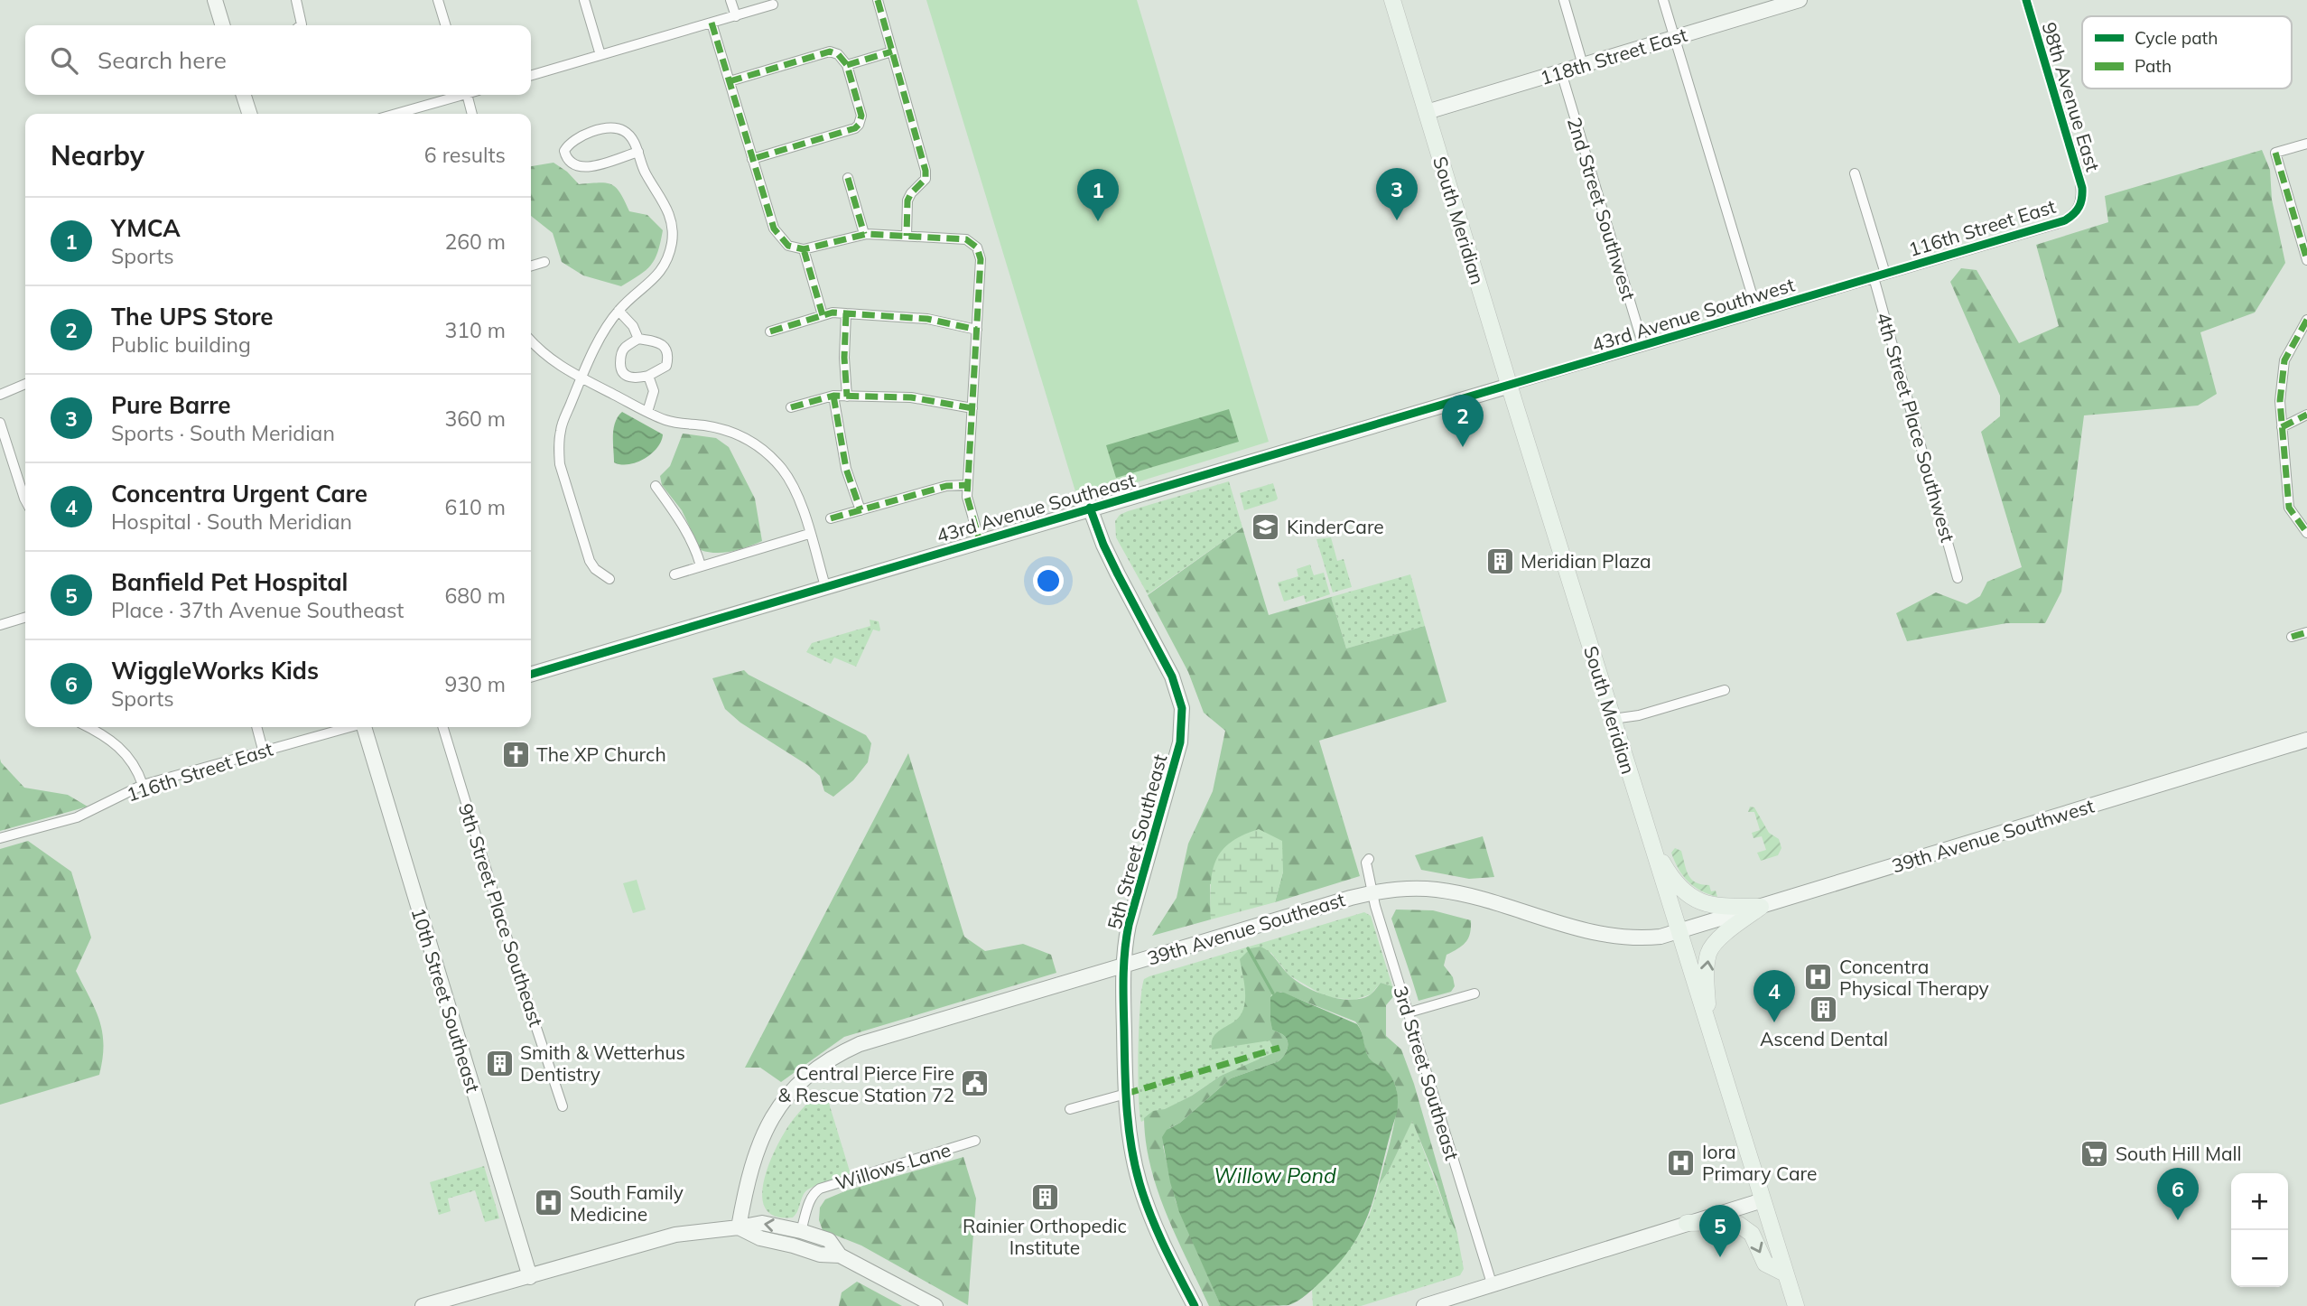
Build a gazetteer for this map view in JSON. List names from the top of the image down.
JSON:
{
  "streets": {
    "main road": ["South Meridian"],
    "street": [
      "118th Street East",
      "98th Avenue East",
      "2nd Street Southwest",
      "116th Street East",
      "43rd Avenue Southwest",
      "4th Street Place Southwest",
      "43rd Avenue Southeast",
      "39th Avenue Southwest",
      "5th Street Southeast",
      "9th Street Place Southeast",
      "39th Avenue Southeast",
      "10th Street Southeast",
      "3rd Street Southeast",
      "Willows Lane"
    ]
  },
  "crossings": [
    ["118th Street East", "2nd Street Southwest"],
    ["118th Street East", "South Meridian"],
    ["98th Avenue East", "116th Street East"],
    ["2nd Street Southwest", "43rd Avenue Southwest"],
    ["South Meridian", "43rd Avenue Southwest"],
    ["South Meridian", "43rd Avenue Southeast"],
    ["South Meridian", "39th Avenue Southwest"],
    ["South Meridian", "39th Avenue Southeast"],
    ["116th Street East", "43rd Avenue Southwest"],
    ["43rd Avenue Southwest", "4th Street Place Southwest"],
    ["43rd Avenue Southwest", "43rd Avenue Southeast"],
    ["43rd Avenue Southeast", "5th Street Southeast"],
    ["39th Avenue Southwest", "39th Avenue Southeast"],
    ["5th Street Southeast", "39th Avenue Southeast"],
    ["39th Avenue Southeast", "3rd Street Southeast"]
  ],
  "water": ["Willow Pond"],
  "places": {
    "school or university": ["KinderCare"],
    "building": [
      "Meridian Plaza",
      "Ascend Dental",
      "Smith & Wetterhus Dentistry",
      "Rainier Orthopedic Institute"
    ],
    "church": ["The XP Church"],
    "hospital": ["Concentra Physical Therapy", "Iora Primary Care", "South Family Medicine"],
    "public building": ["Central Pierce Fire & Rescue Station 72"],
    "supermarket": ["South Hill Mall"]
  },
  "legend": ["Cycle path", "Path"],
  "page": {
    "search": "Search here",
    "heading": ["Nearby", "6 results"],
    "pins": [
      "3",
      "1",
      "2",
      "4",
      "6",
      "5"
    ],
    "list": [
      {
        "mark": "1",
        "name": "YMCA",
        "note": "Sports",
        "value": "260 m"
      },
      {
        "mark": "2",
        "name": "The UPS Store",
        "note": "Public building",
        "value": "310 m"
      },
      {
        "mark": "3",
        "name": "Pure Barre",
        "note": "Sports · South Meridian",
        "value": "360 m"
      },
      {
        "mark": "4",
        "name": "Concentra Urgent Care",
        "note": "Hospital · South Meridian",
        "value": "610 m"
      },
      {
        "mark": "5",
        "name": "Banfield Pet Hospital",
        "note": "Place · 37th Avenue Southeast",
        "value": "680 m"
      },
      {
        "mark": "6",
        "name": "WiggleWorks Kids",
        "note": "Sports",
        "value": "930 m"
      }
    ],
    "map_buttons": ["+", "−"]
  }
}
